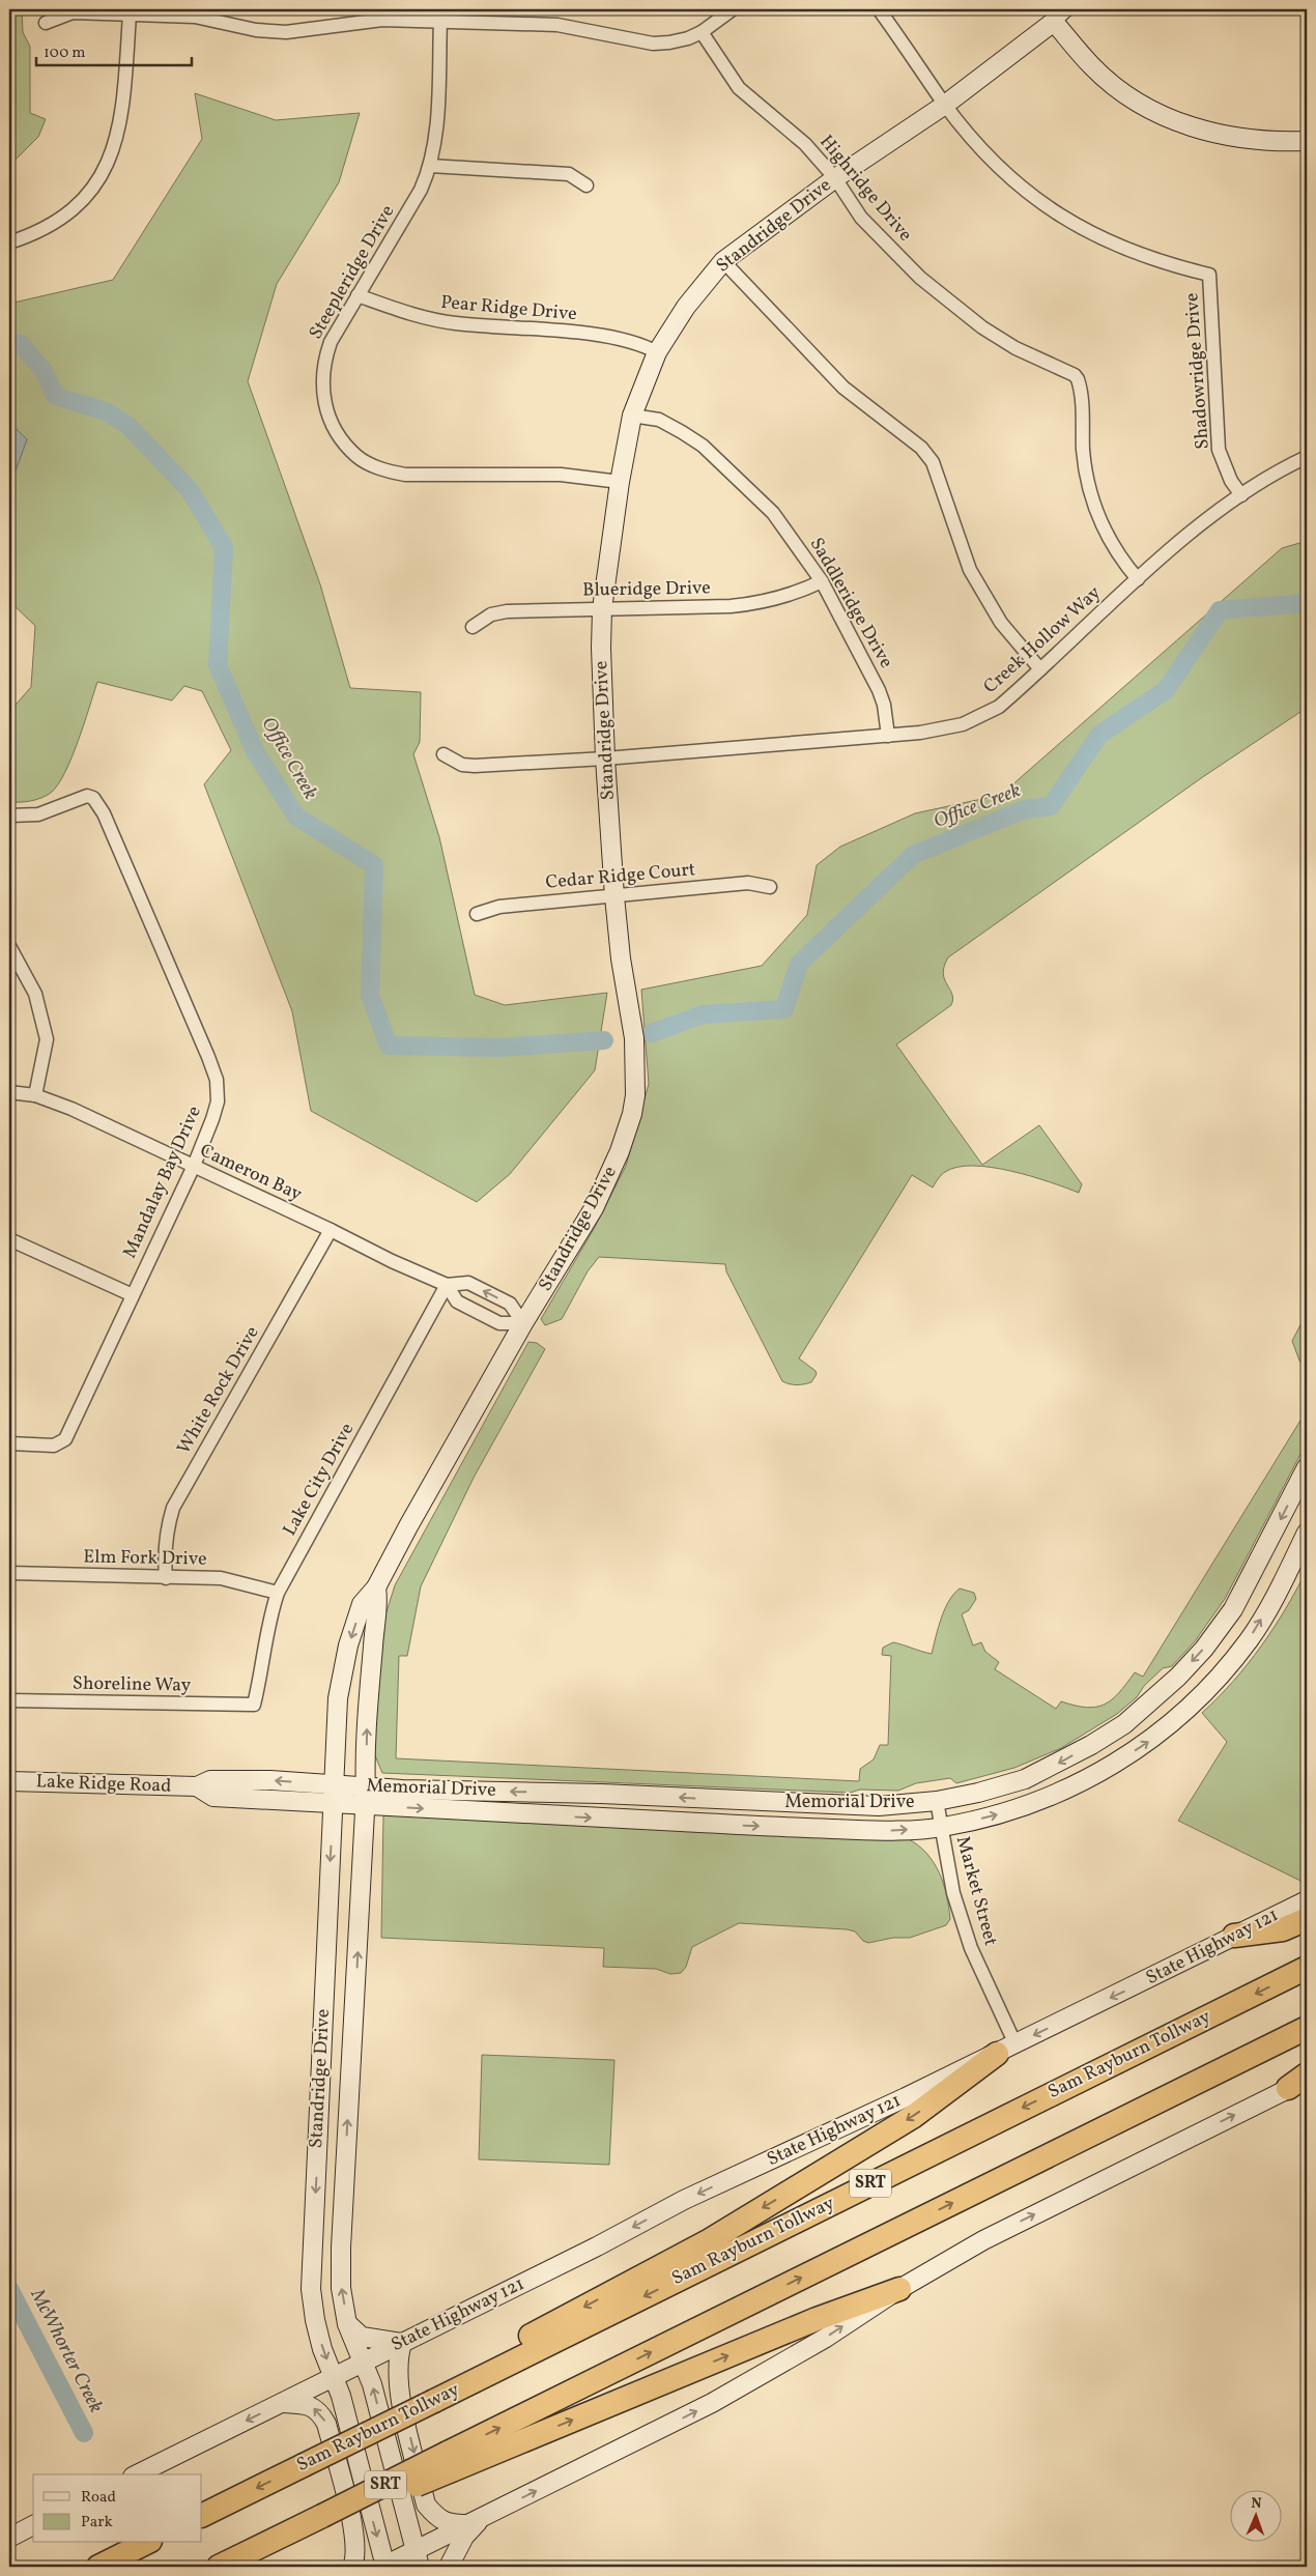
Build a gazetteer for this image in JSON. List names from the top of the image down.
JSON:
{
  "streets": {
    "highway": ["Sam Rayburn Tollway", "SRT"],
    "street": [
      "Highridge Drive",
      "Standridge Drive",
      "Steepleridge Drive",
      "Pear Ridge Drive",
      "Shadowridge Drive",
      "Blueridge Drive",
      "Saddleridge Drive",
      "Creek Hollow Way",
      "Cedar Ridge Court",
      "Cameron Bay",
      "Mandalay Bay Drive",
      "White Rock Drive",
      "Lake City Drive",
      "Elm Fork Drive",
      "Shoreline Way",
      "Lake Ridge Road",
      "Memorial Drive",
      "Market Street",
      "State Highway 121"
    ]
  },
  "crossings": [
    ["Highridge Drive", "Standridge Drive"],
    ["Highridge Drive", "Creek Hollow Way"],
    ["Standridge Drive", "Steepleridge Drive"],
    ["Standridge Drive", "Pear Ridge Drive"],
    ["Standridge Drive", "Shadowridge Drive"],
    ["Standridge Drive", "Blueridge Drive"],
    ["Standridge Drive", "Saddleridge Drive"],
    ["Standridge Drive", "Creek Hollow Way"],
    ["Standridge Drive", "Cedar Ridge Court"],
    ["Standridge Drive", "Cameron Bay"],
    ["Standridge Drive", "Lake Ridge Road"],
    ["Standridge Drive", "Memorial Drive"],
    ["Standridge Drive", "State Highway 121"],
    ["Steepleridge Drive", "Pear Ridge Drive"],
    ["Shadowridge Drive", "Creek Hollow Way"],
    ["Blueridge Drive", "Saddleridge Drive"],
    ["Saddleridge Drive", "Creek Hollow Way"],
    ["Cameron Bay", "Mandalay Bay Drive"],
    ["Cameron Bay", "White Rock Drive"],
    ["Cameron Bay", "Lake City Drive"],
    ["White Rock Drive", "Elm Fork Drive"],
    ["Lake City Drive", "Elm Fork Drive"],
    ["Lake City Drive", "Shoreline Way"],
    ["Lake Ridge Road", "Memorial Drive"],
    ["Memorial Drive", "Market Street"],
    ["Market Street", "State Highway 121"]
  ],
  "one_way": ["State Highway 121"],
  "water": ["Office Creek", "McWhorter Creek"],
  "legend": ["Road", "Park"],
  "scale_bar": "100 m",
  "north": "top"
}
